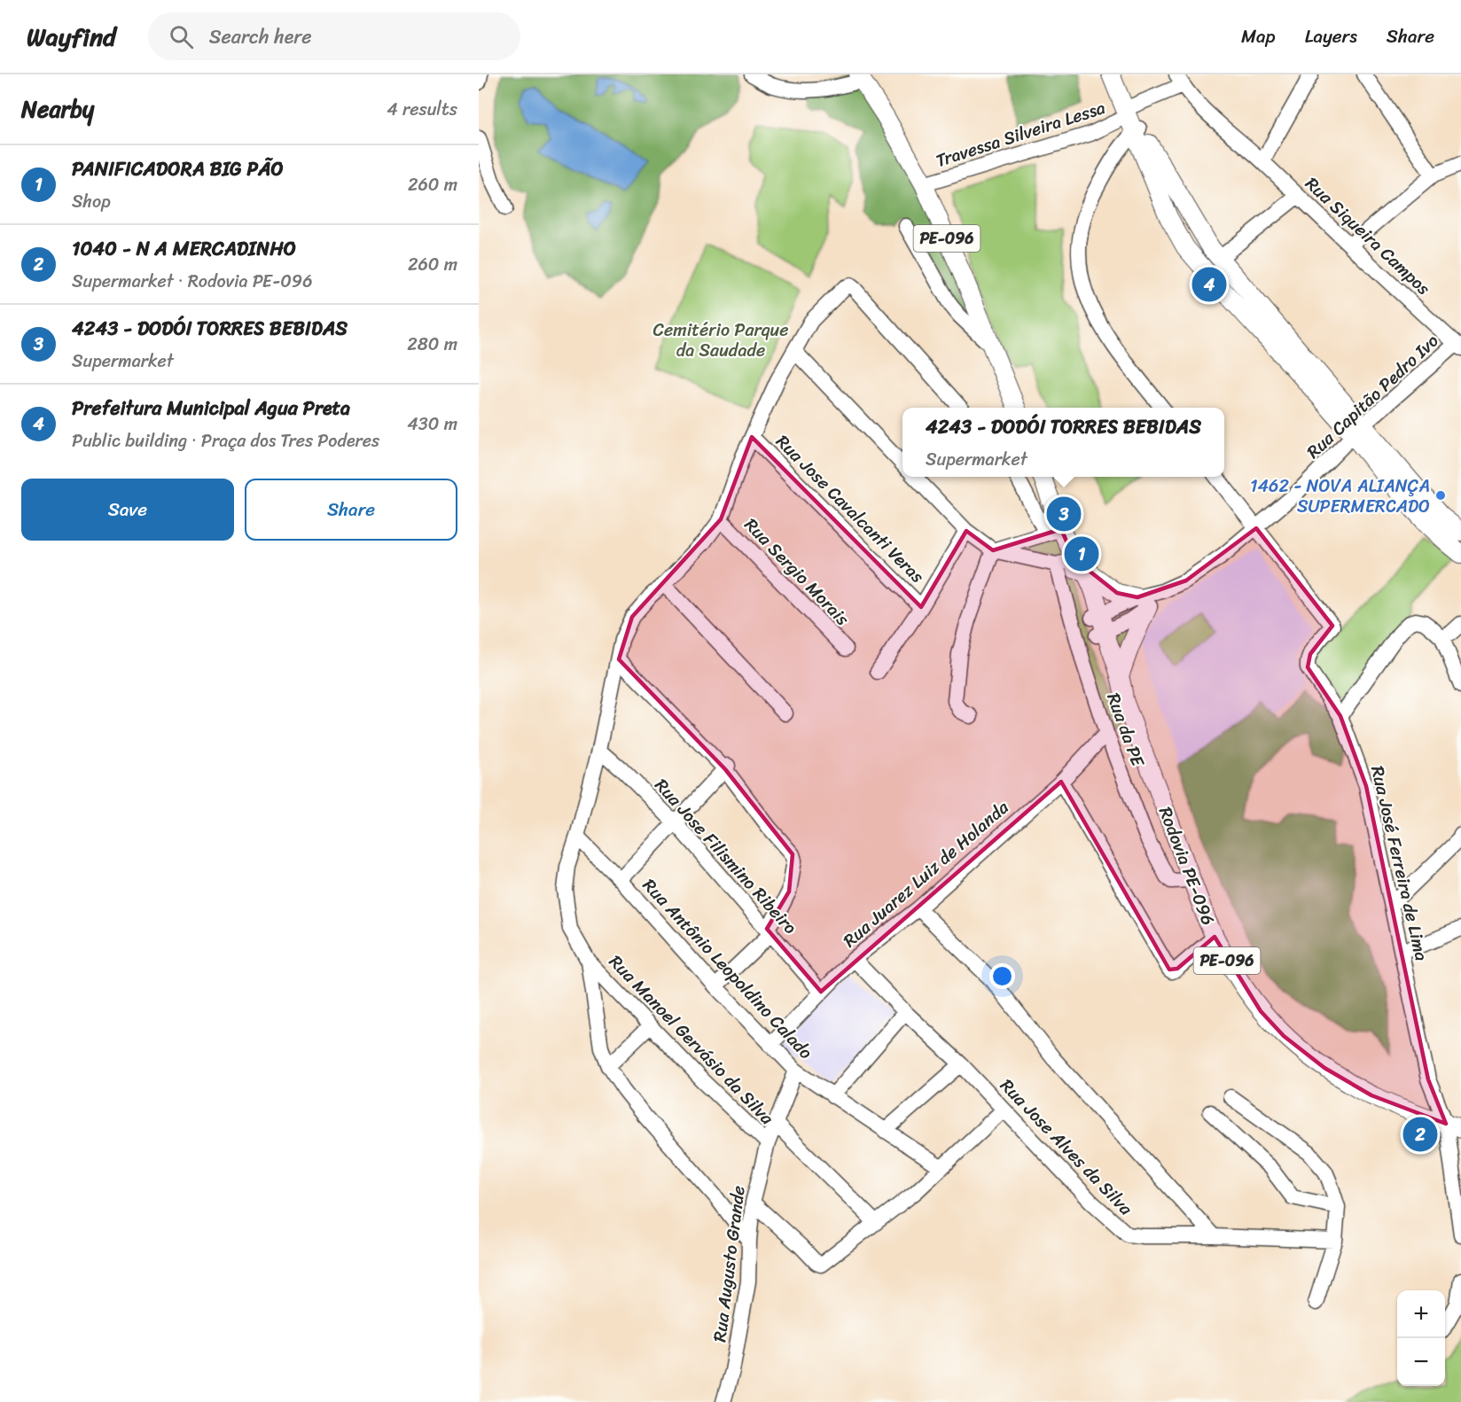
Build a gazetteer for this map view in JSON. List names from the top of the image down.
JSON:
{
  "streets": {
    "main road": ["PE-096", "Rodovia PE-096"],
    "street": [
      "Travessa Silveira Lessa",
      "Rua Siqueira Campos",
      "Rua Capitão Pedro Ivo",
      "Rua Jose Cavalcanti Veras",
      "Rua Sergio Morais",
      "Rua da PE",
      "Rua Jose Filismino Ribeiro",
      "Rua José Ferreira de Lima",
      "Rua Juarez Luiz de Holanda",
      "Rua Antônio Leopoldino Calado",
      "Rua Manoel Gervásio da Silva",
      "Rua Jose Alves da Silva",
      "Rua Augusto Grande"
    ]
  },
  "crossings": [
    ["Travessa Silveira Lessa", "PE-096"],
    ["Rua Siqueira Campos", "Rua Capitão Pedro Ivo"],
    ["PE-096", "Rua Capitão Pedro Ivo"],
    ["PE-096", "Rodovia PE-096"],
    ["Rua Capitão Pedro Ivo", "Rua José Ferreira de Lima"],
    ["Rua da PE", "Rodovia PE-096"],
    ["Rua da PE", "Rua Juarez Luiz de Holanda"],
    ["Rua Jose Filismino Ribeiro", "Rua Juarez Luiz de Holanda"],
    ["Rua José Ferreira de Lima", "Rodovia PE-096"],
    ["Rua Juarez Luiz de Holanda", "Rua Antônio Leopoldino Calado"],
    ["Rua Juarez Luiz de Holanda", "Rua Jose Alves da Silva"],
    ["Rua Antônio Leopoldino Calado", "Rua Augusto Grande"],
    ["Rua Manoel Gervásio da Silva", "Rua Augusto Grande"]
  ],
  "parks": ["Cemitério Parque da Saudade"],
  "places": ["1462 - NOVA ALIANÇA SUPERMERCADO"],
  "page": {
    "header": "Wayfind",
    "search": "Search here",
    "nav": ["Map", "Layers", "Share"],
    "heading": ["Nearby", "4 results"],
    "list": [
      {
        "mark": "1",
        "name": "PANIFICADORA BIG PÃO",
        "note": "Shop",
        "value": "260 m"
      },
      {
        "mark": "2",
        "name": "1040 - N A MERCADINHO",
        "note": "Supermarket · Rodovia PE-096",
        "value": "260 m"
      },
      {
        "mark": "3",
        "name": "4243 - DODÓI TORRES BEBIDAS",
        "note": "Supermarket",
        "value": "280 m"
      },
      {
        "mark": "4",
        "name": "Prefeitura Municipal Agua Preta",
        "note": "Public building · Praça dos Tres Poderes",
        "value": "430 m"
      }
    ],
    "pins": [
      "4",
      "3",
      "1",
      "2"
    ],
    "popup": ["4243 - DODÓI TORRES BEBIDAS", "Supermarket"],
    "buttons": ["Save", "Share"],
    "map_buttons": ["+", "−"]
  }
}
